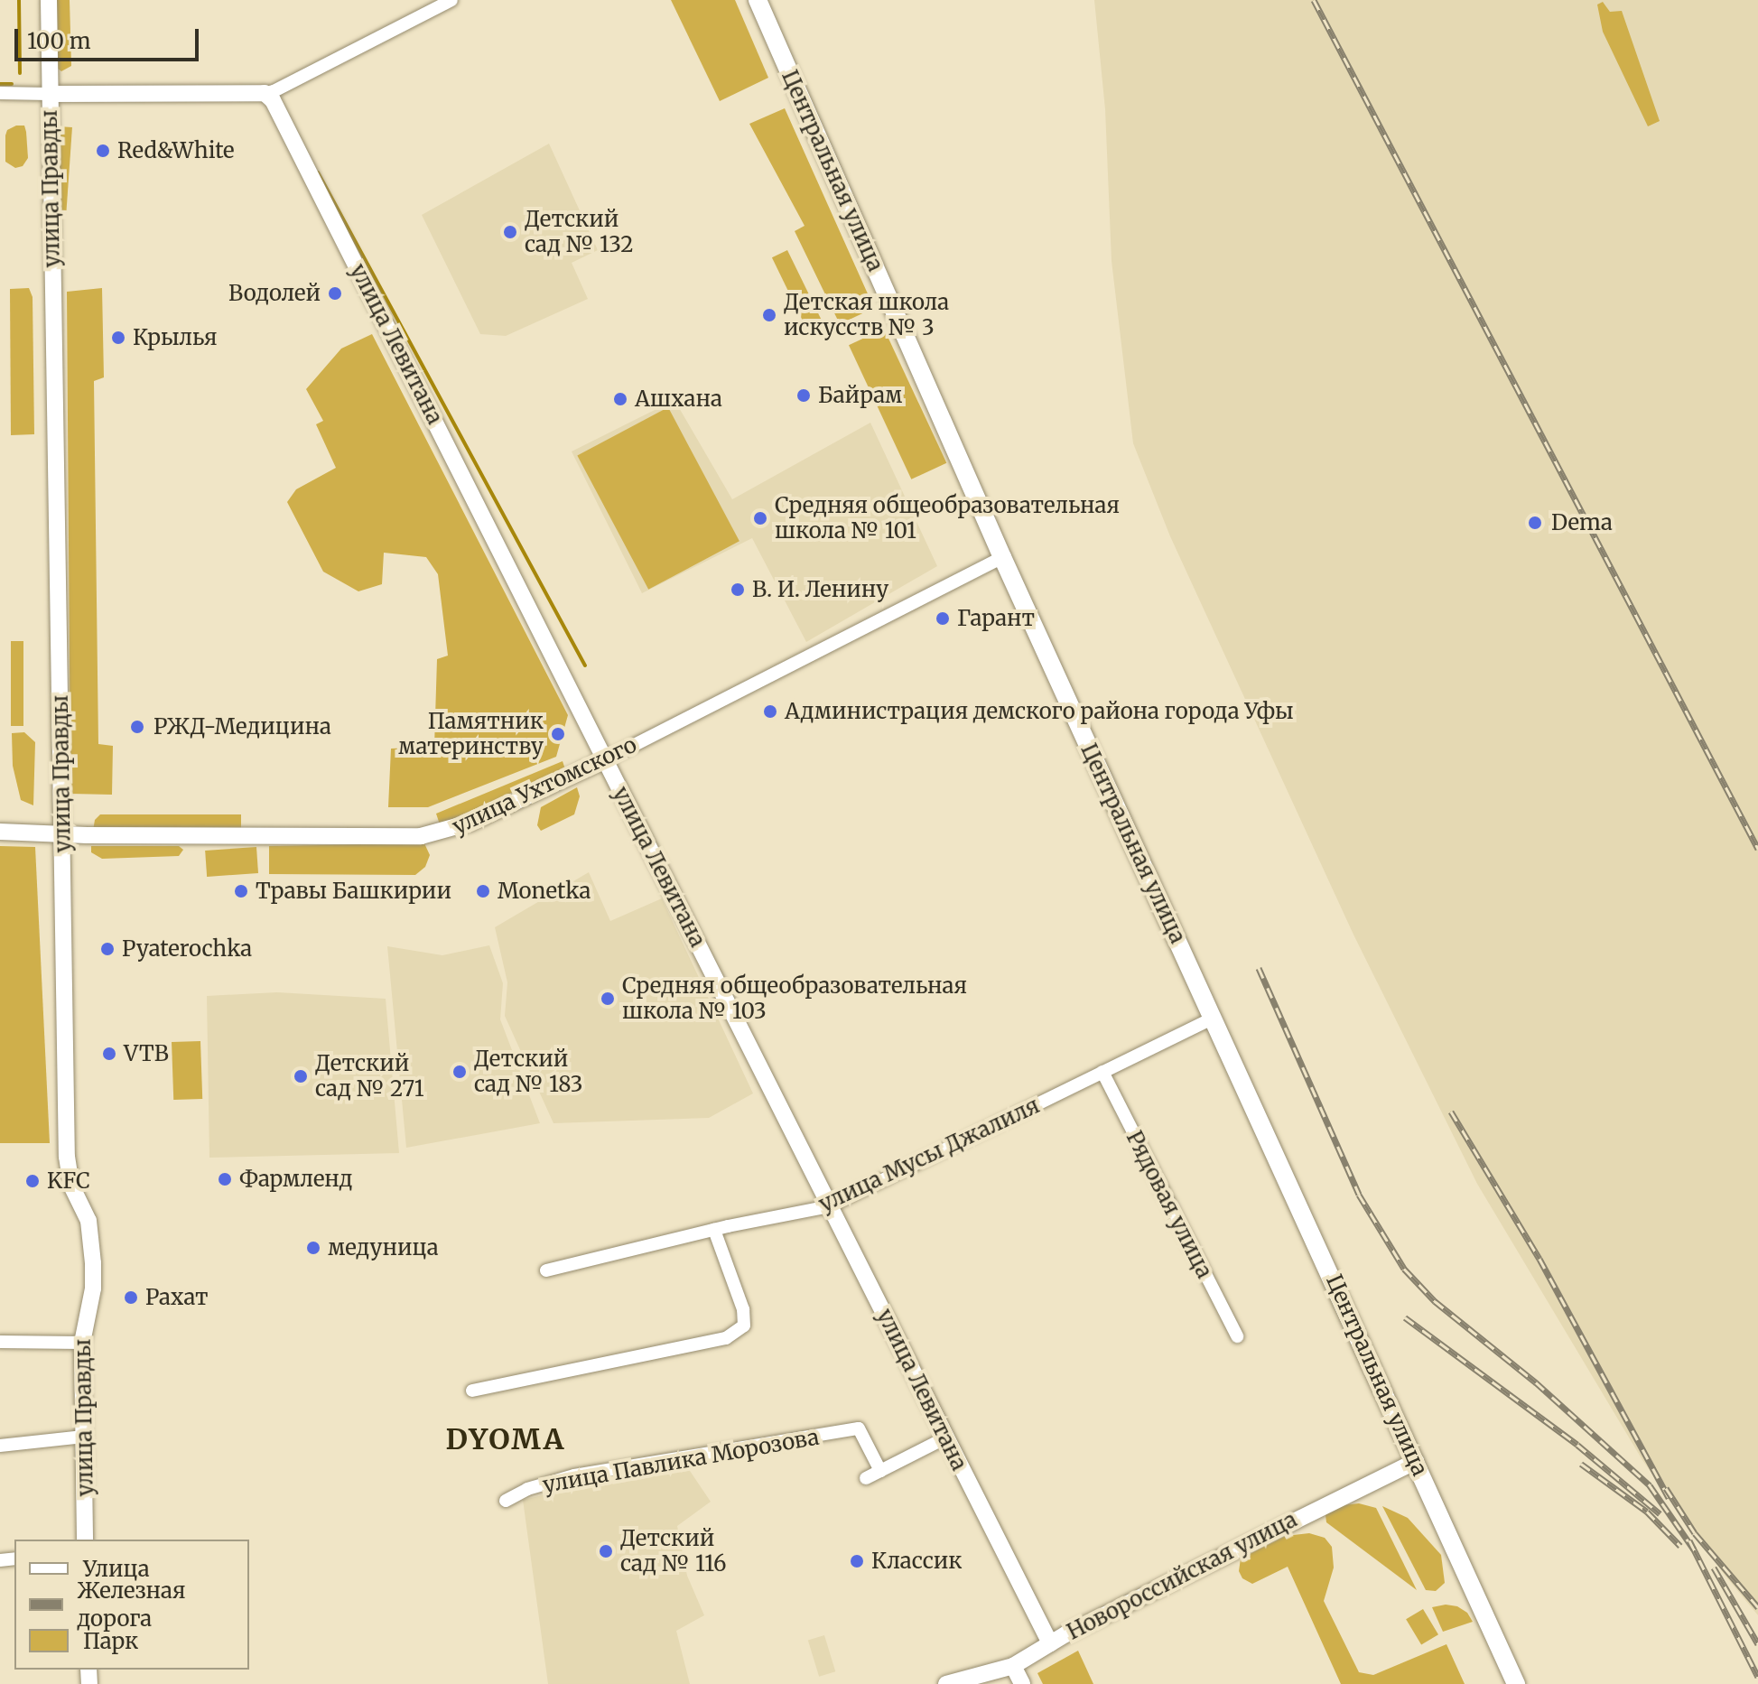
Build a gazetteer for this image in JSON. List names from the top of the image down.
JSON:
{
  "streets": {
    "main road": ["Центральная улица"],
    "street": [
      "улица Правды",
      "улица Левитана",
      "улица Ухтомского",
      "улица Мусы Джалиля",
      "Рядовая улица",
      "улица Павлика Морозова",
      "Новороссийская улица"
    ]
  },
  "crossings": [
    ["Центральная улица", "улица Ухтомского"],
    ["Центральная улица", "улица Мусы Джалиля"],
    ["Центральная улица", "Новороссийская улица"],
    ["улица Правды", "улица Ухтомского"],
    ["улица Левитана", "улица Ухтомского"],
    ["улица Левитана", "улица Мусы Джалиля"],
    ["улица Левитана", "Новороссийская улица"],
    ["улица Мусы Джалиля", "Рядовая улица"]
  ],
  "districts": ["DYOMA"],
  "places": [
    "Red&White",
    "Детский сад № 132",
    "Водолей",
    "Детская школа искусств № 3",
    "Крылья",
    "Байрам",
    "Ашхана",
    "Средняя общеобразовательная школа № 101",
    "Dema",
    "В. И. Ленину",
    "Гарант",
    "Администрация демского района города Уфы",
    "РЖД-Медицина",
    "Памятник материнству",
    "Травы Башкирии",
    "Monetka",
    "Pyaterochka",
    "Средняя общеобразовательная школа № 103",
    "VTB",
    "Детский сад № 183",
    "Детский сад № 271",
    "Фармленд",
    "KFC",
    "медуница",
    "Рахат",
    "Детский сад № 116",
    "Классик"
  ],
  "legend": ["Улица", "Железная дорога", "Парк"],
  "scale_bar": "100 m"
}
